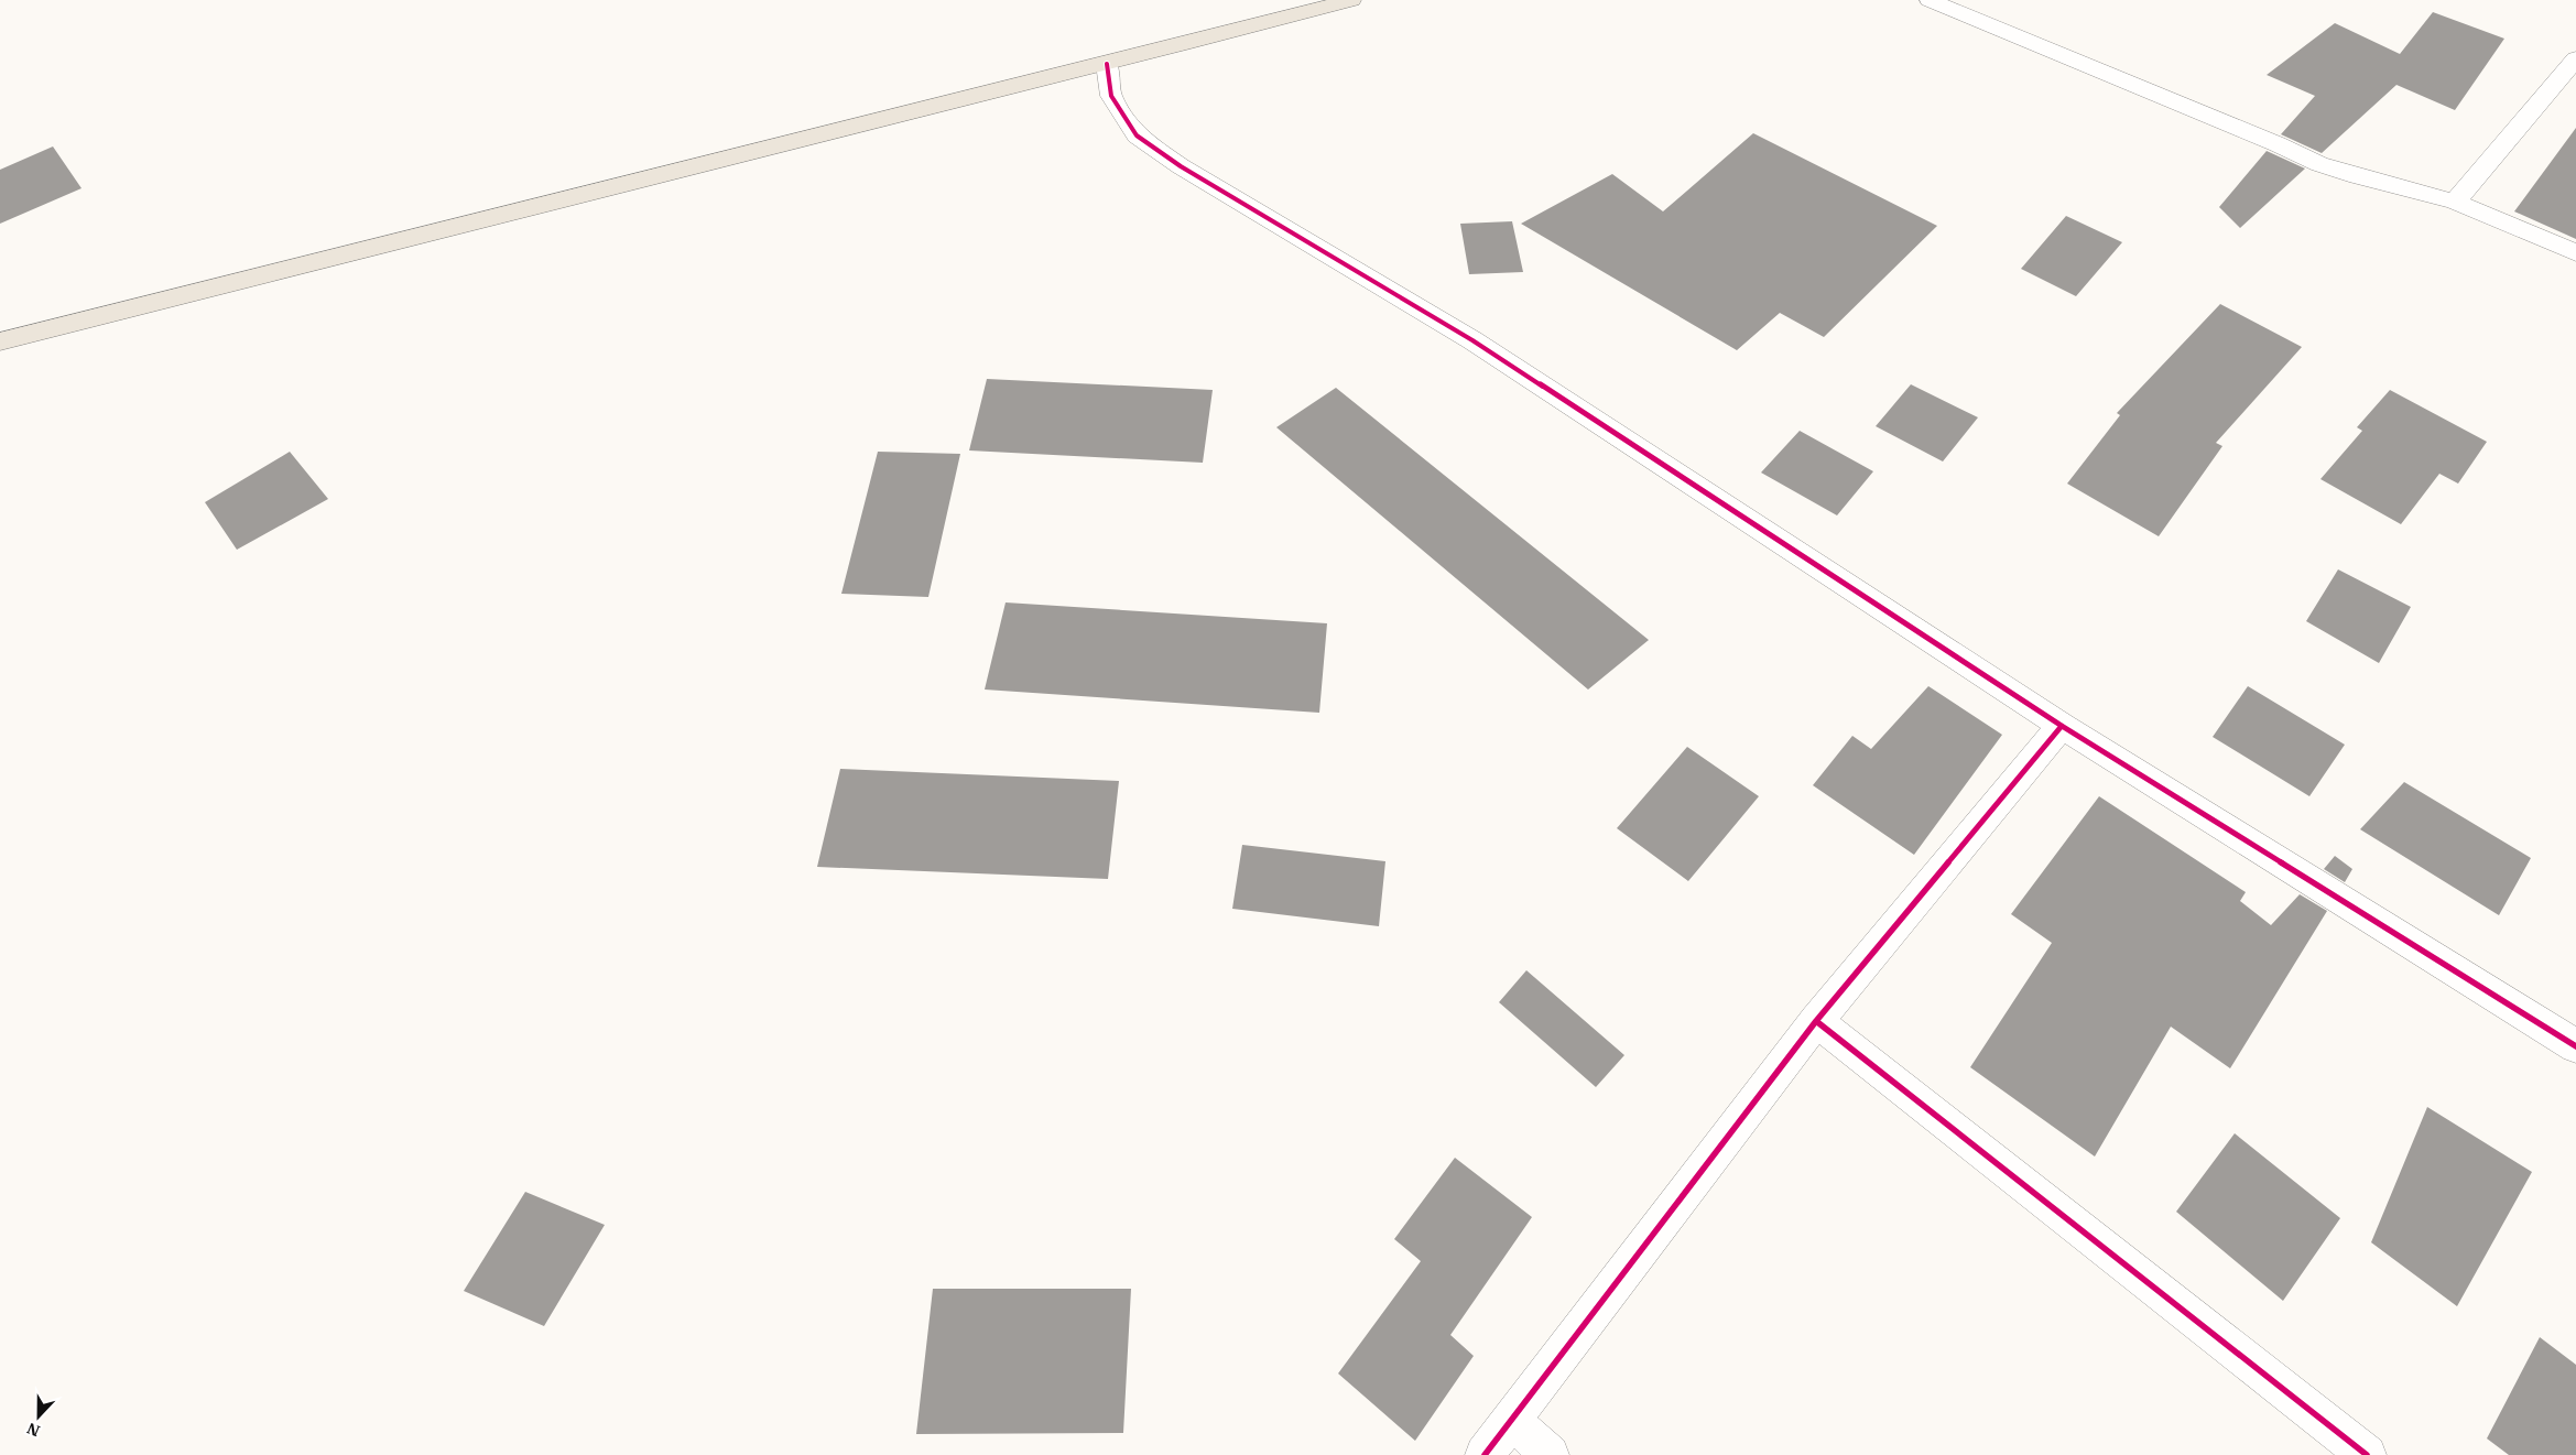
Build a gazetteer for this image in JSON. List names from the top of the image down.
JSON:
{
  "north": "bottom"
}
